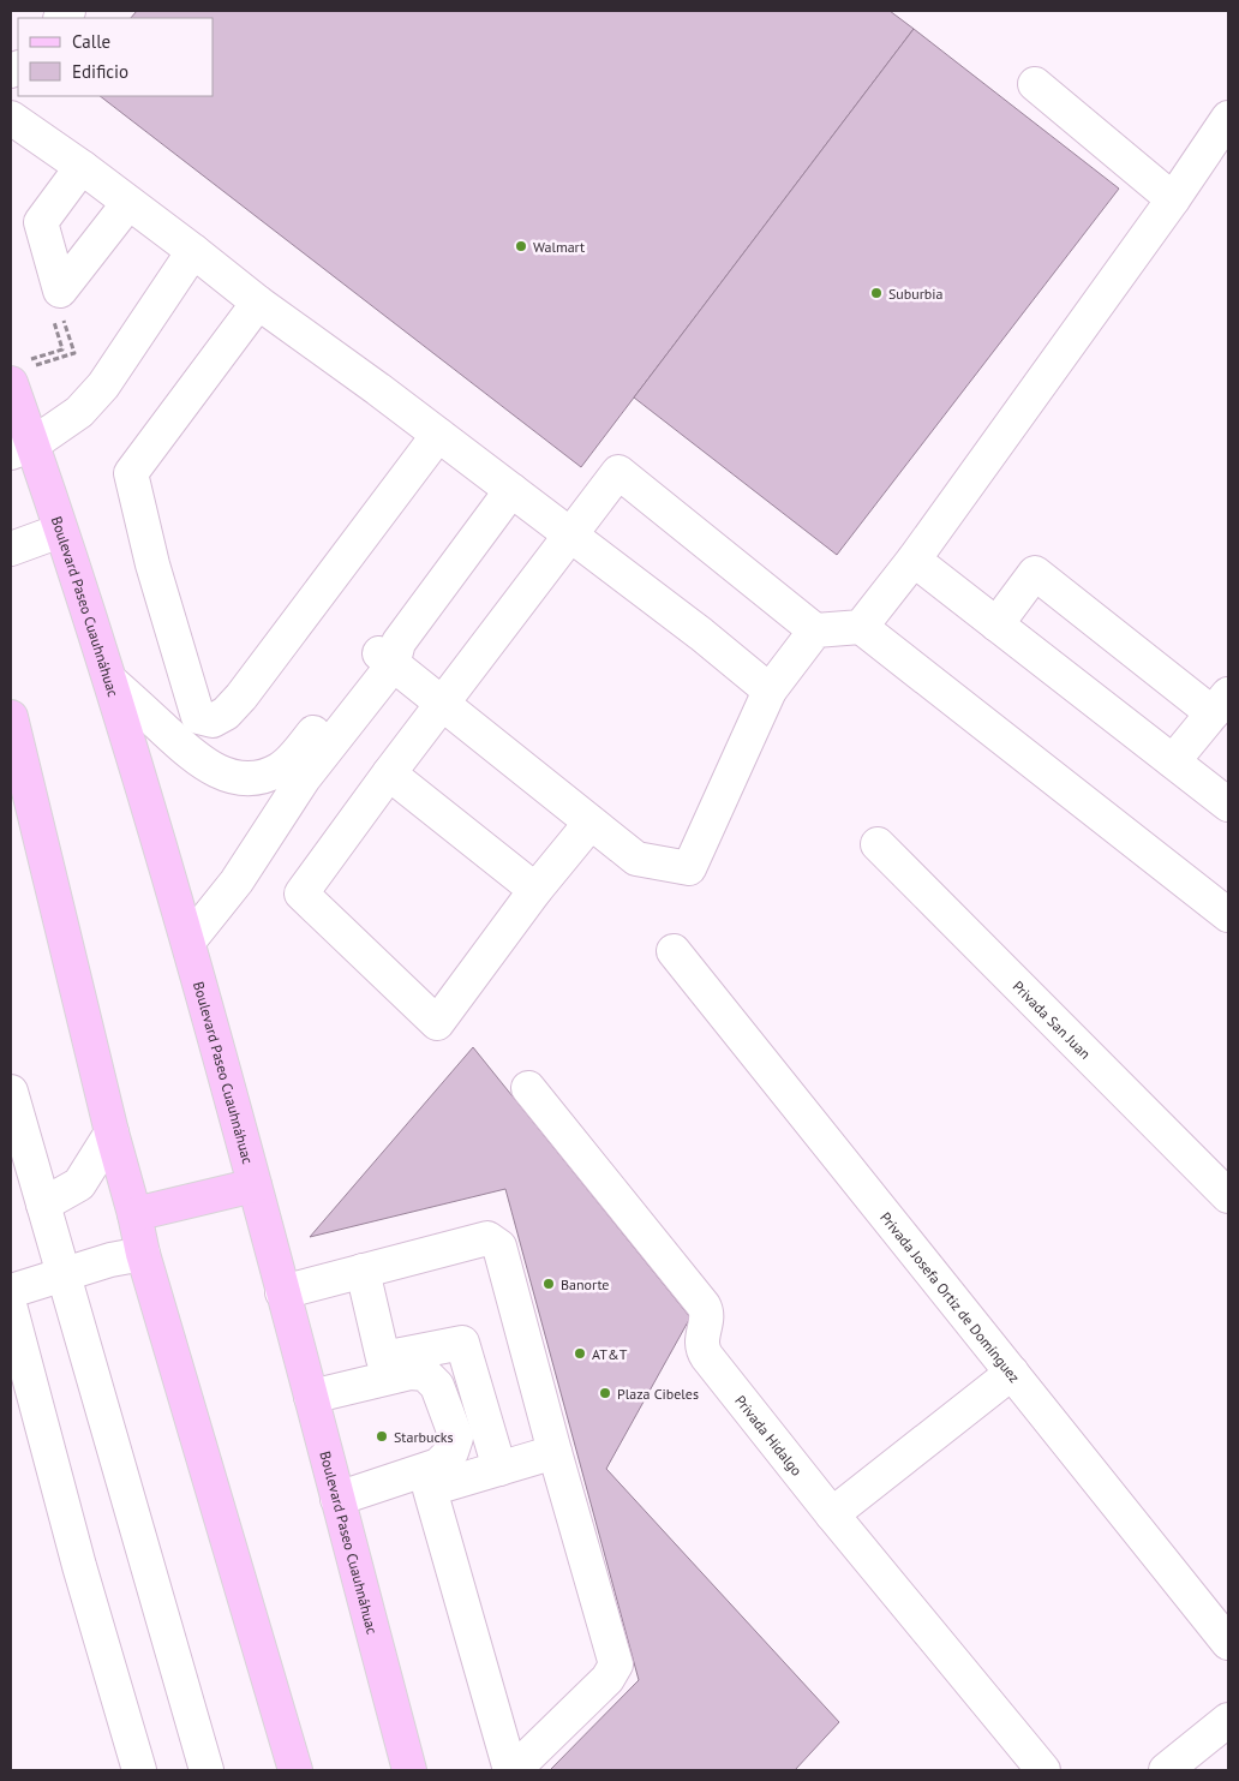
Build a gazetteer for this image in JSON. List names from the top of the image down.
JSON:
{
  "streets": {
    "main road": ["Boulevard Paseo Cuauhnáhuac"],
    "street": ["Privada San Juan", "Privada Josefa Ortiz de Domínguez", "Privada Hidalgo"]
  },
  "places": [
    "Walmart",
    "Suburbia",
    "Banorte",
    "AT&T",
    "Plaza Cibeles",
    "Starbucks"
  ],
  "legend": ["Calle", "Edificio"]
}
